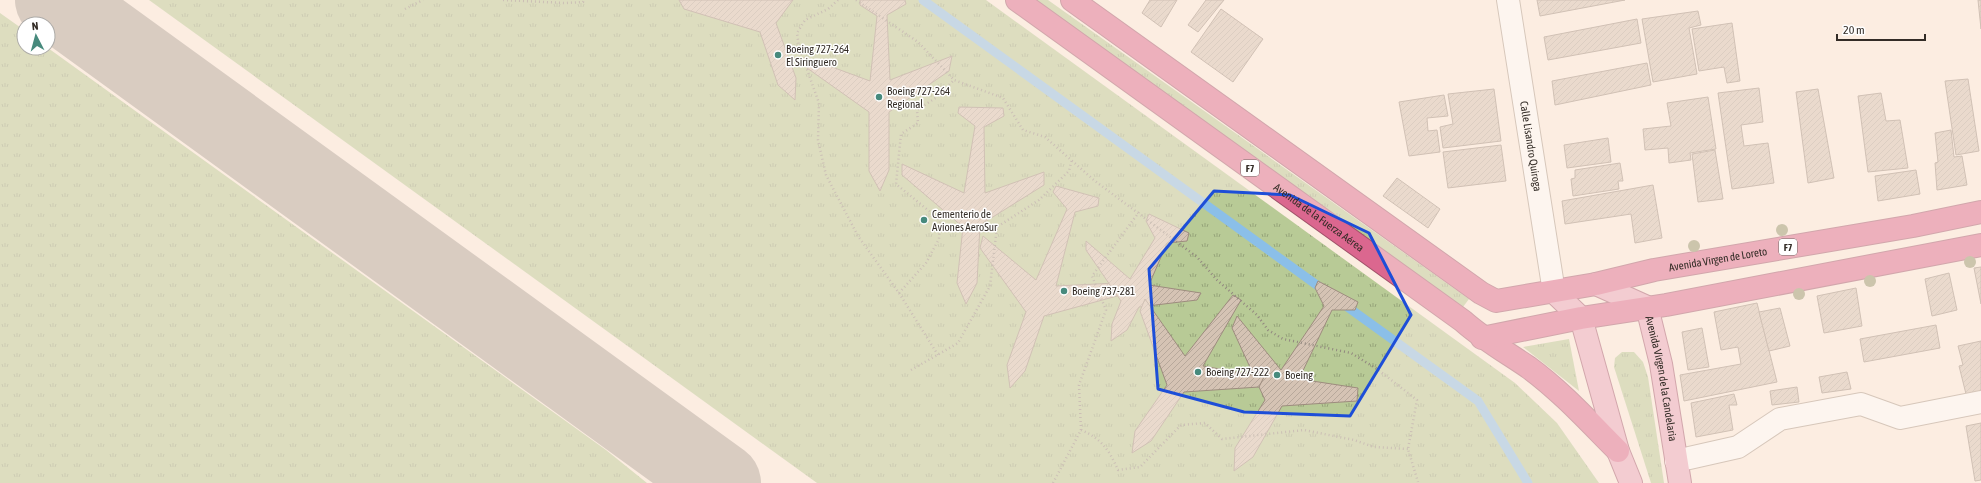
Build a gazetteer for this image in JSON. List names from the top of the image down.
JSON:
{
  "streets": {
    "highway": ["F7", "Avenida de la Fuerza Aérea", "Avenida Virgen de Loreto"],
    "main road": ["Avenida Virgen de la Candelaria"],
    "street": ["Calle Lisandro Quiroga"]
  },
  "crossings": [
    ["Calle Lisandro Quiroga", "Avenida Virgen de Loreto"],
    ["Avenida Virgen de Loreto", "Avenida Virgen de la Candelaria"]
  ],
  "places": [
    "Boeing 727-264 El Siringuero",
    "Boeing 727-264 Regional",
    "Cementerio de Aviones AeroSur",
    "Boeing 737-281",
    "Boeing 727-222",
    "Boeing"
  ],
  "scale_bar": "20 m",
  "north": "top"
}
